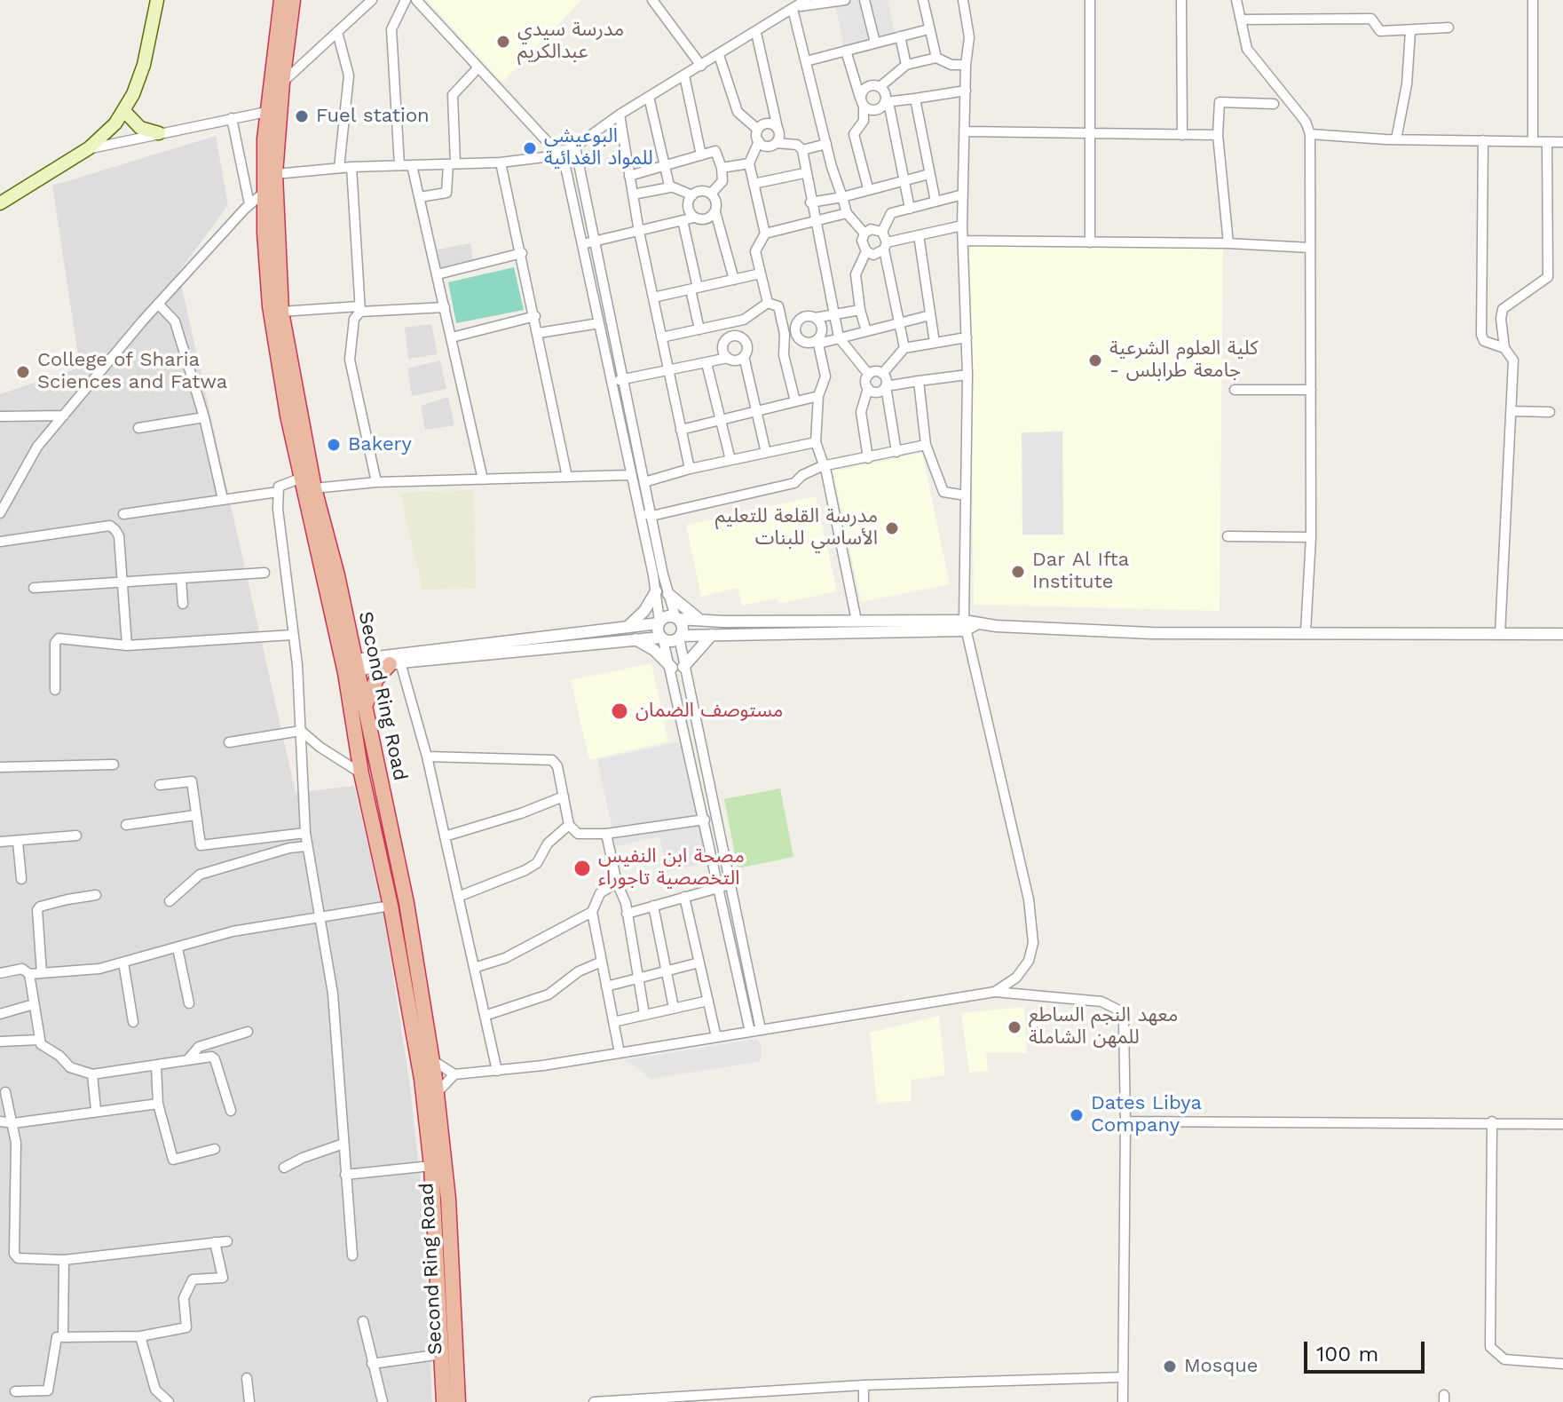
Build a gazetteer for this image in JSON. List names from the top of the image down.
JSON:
{
  "streets": {
    "highway": ["Second Ring Road"]
  },
  "places": [
    "مدرسة سيدي عبدالكريم",
    "Fuel station",
    "البوعيشي للمواد الغدائية",
    "كلية العلوم الشرعية - جامعة طرابلس",
    "College of Sharia Sciences and Fatwa",
    "Bakery",
    "مدرسة القلعة للتعليم الأساسي للبنات",
    "Dar Al Ifta Institute",
    "مستوصف الضمان",
    "مصحة ابن النفيس التخصصية تاجوراء",
    "معهد النجم الساطع للمهن الشاملة",
    "Dates Libya Company",
    "Mosque"
  ],
  "scale_bar": "100 m"
}
